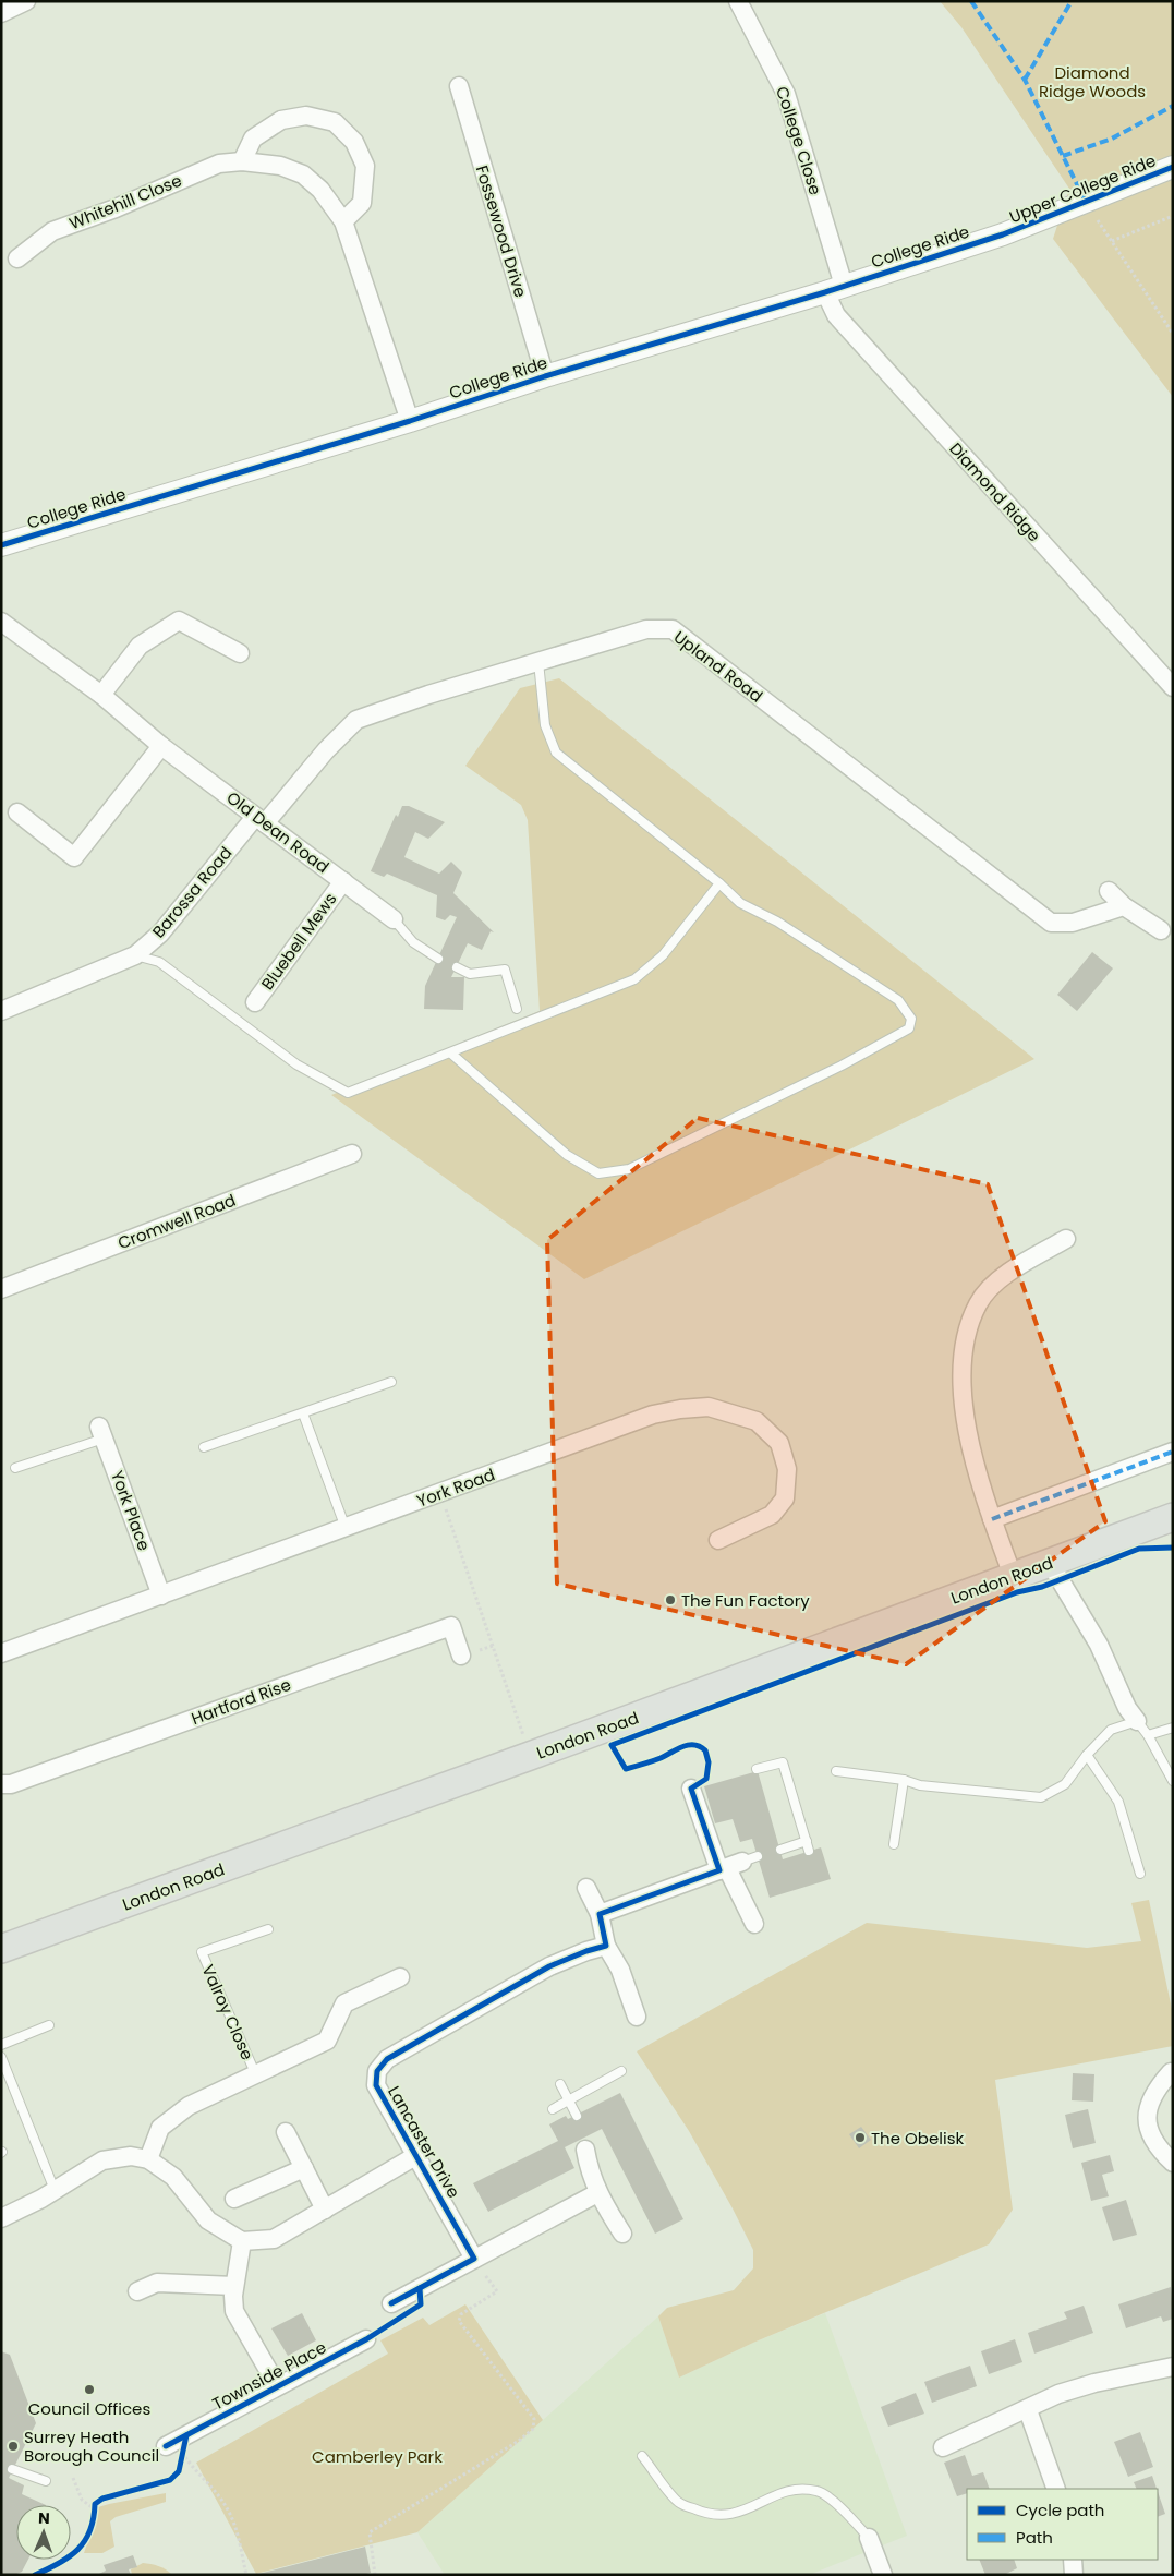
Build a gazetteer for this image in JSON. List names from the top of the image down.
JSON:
{
  "streets": {
    "main road": ["London Road"],
    "street": [
      "College Close",
      "Upper College Ride",
      "Whitehill Close",
      "Fossewood Drive",
      "College Ride",
      "Diamond Ridge",
      "Upland Road",
      "Old Dean Road",
      "Barossa Road",
      "Bluebell Mews",
      "Cromwell Road",
      "York Road",
      "York Place",
      "Hartford Rise",
      "Valroy Close",
      "Lancaster Drive",
      "Townside Place"
    ]
  },
  "crossings": [
    ["College Close", "College Ride"],
    ["College Close", "Diamond Ridge"],
    ["Upper College Ride", "College Ride"],
    ["Whitehill Close", "College Ride"],
    ["Fossewood Drive", "College Ride"],
    ["College Ride", "Diamond Ridge"],
    ["Upland Road", "Old Dean Road"],
    ["Upland Road", "Barossa Road"],
    ["Old Dean Road", "Barossa Road"],
    ["Old Dean Road", "Bluebell Mews"],
    ["York Road", "York Place"]
  ],
  "parks": ["Diamond Ridge Woods", "Camberley Park"],
  "places": [
    "The Fun Factory",
    "The Obelisk",
    "Council Offices",
    "Surrey Heath Borough Council"
  ],
  "legend": ["Cycle path", "Path"],
  "north": "top"
}
